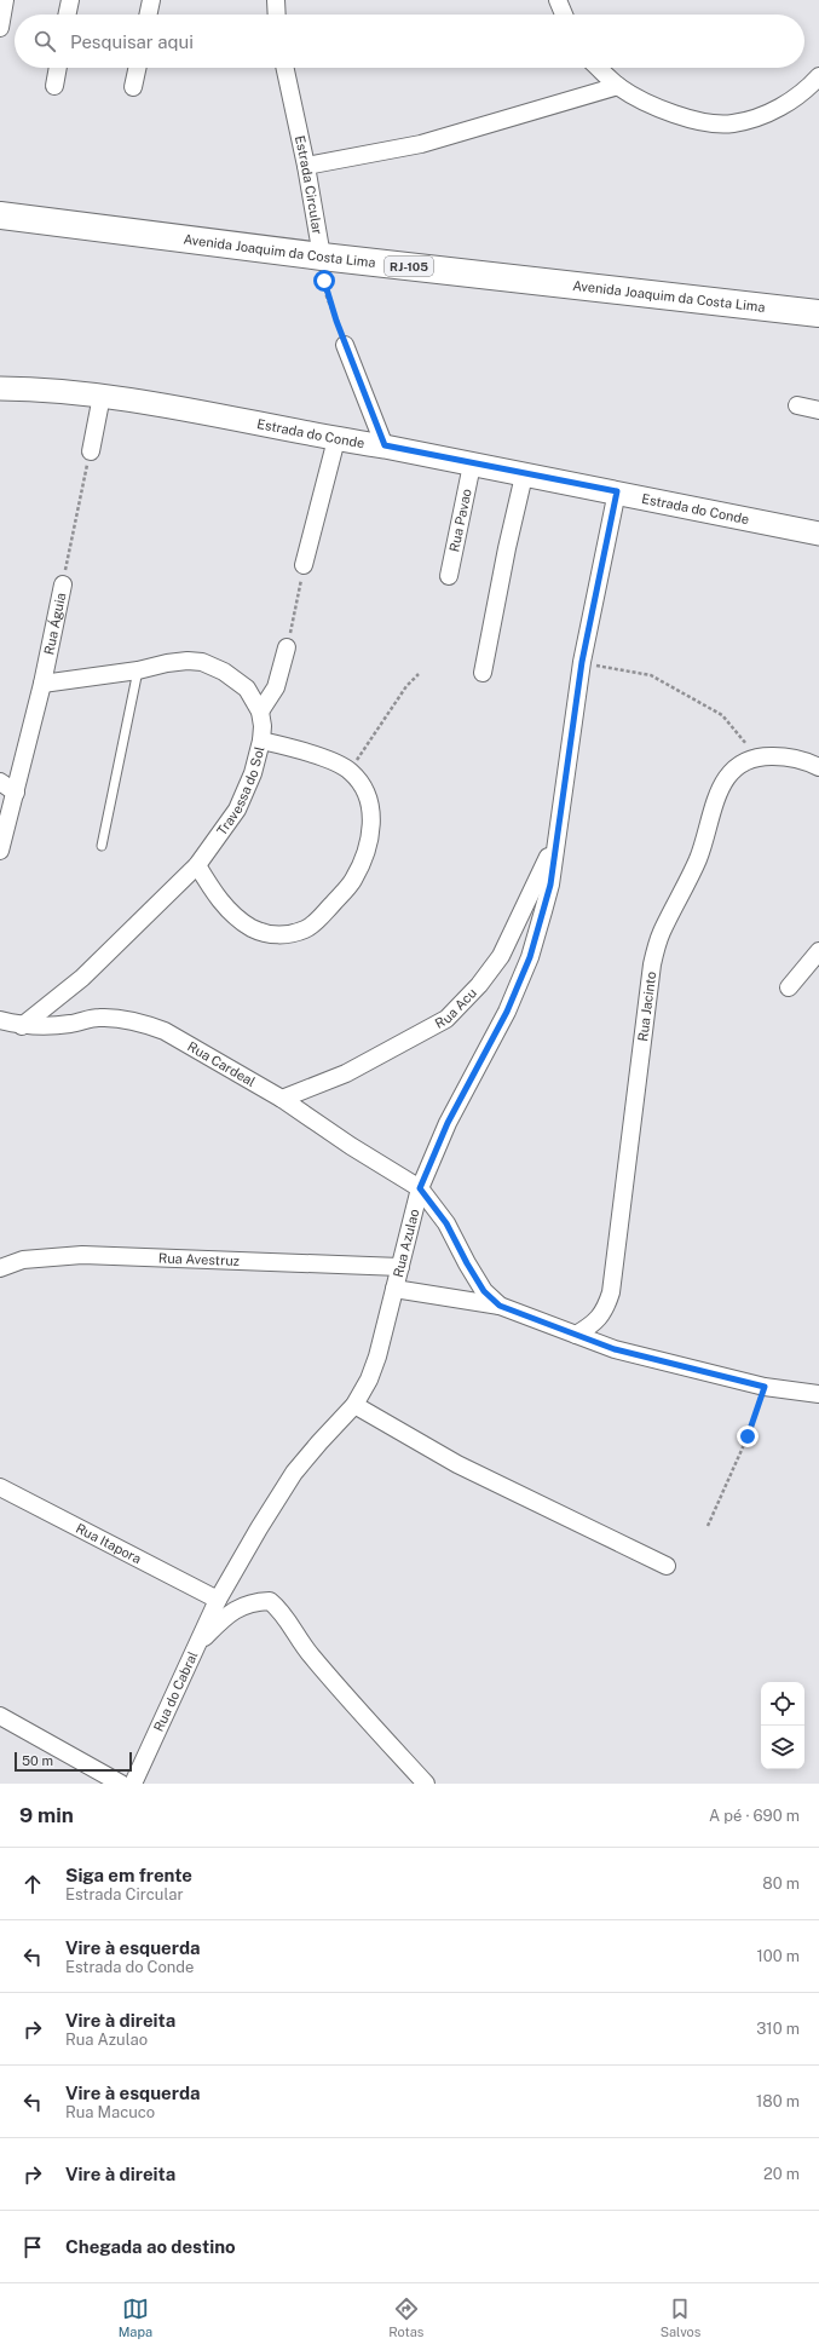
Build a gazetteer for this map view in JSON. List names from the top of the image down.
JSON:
{
  "streets": {
    "main road": ["Avenida Joaquim da Costa Lima", "RJ-105"],
    "street": [
      "Estrada Circular",
      "Estrada do Conde",
      "Rua Pavao",
      "Rua Águia",
      "Travessa do Sol",
      "Rua Jacinto",
      "Rua Acu",
      "Rua Cardeal",
      "Rua Azulao",
      "Rua Avestruz",
      "Rua Itapora",
      "Rua do Cabral"
    ]
  },
  "crossings": [
    ["Estrada Circular", "Avenida Joaquim da Costa Lima"],
    ["Estrada do Conde", "Rua Pavao"],
    ["Estrada do Conde", "Rua Azulao"],
    ["Rua Águia", "Travessa do Sol"],
    ["Travessa do Sol", "Rua Cardeal"],
    ["Rua Acu", "Rua Cardeal"],
    ["Rua Acu", "Rua Azulao"],
    ["Rua Cardeal", "Rua Azulao"],
    ["Rua Azulao", "Rua Avestruz"],
    ["Rua Azulao", "Rua Itapora"],
    ["Rua Azulao", "Rua do Cabral"],
    ["Rua Itapora", "Rua do Cabral"]
  ],
  "scale_bar": "50 m",
  "page": {
    "search": "Pesquisar aqui",
    "scale": "50 m",
    "heading": ["9 min", "A pé · 690 m"],
    "list": [
      ["Siga em frente", "Estrada Circular", "80 m"],
      ["Vire à esquerda", "Estrada do Conde", "100 m"],
      ["Vire à direita", "Rua Azulao", "310 m"],
      ["Vire à esquerda", "Rua Macuco", "180 m"],
      ["Vire à direita", "20 m"],
      "Chegada ao destino"
    ],
    "nav": ["Mapa", "Rotas", "Salvos"]
  }
}
